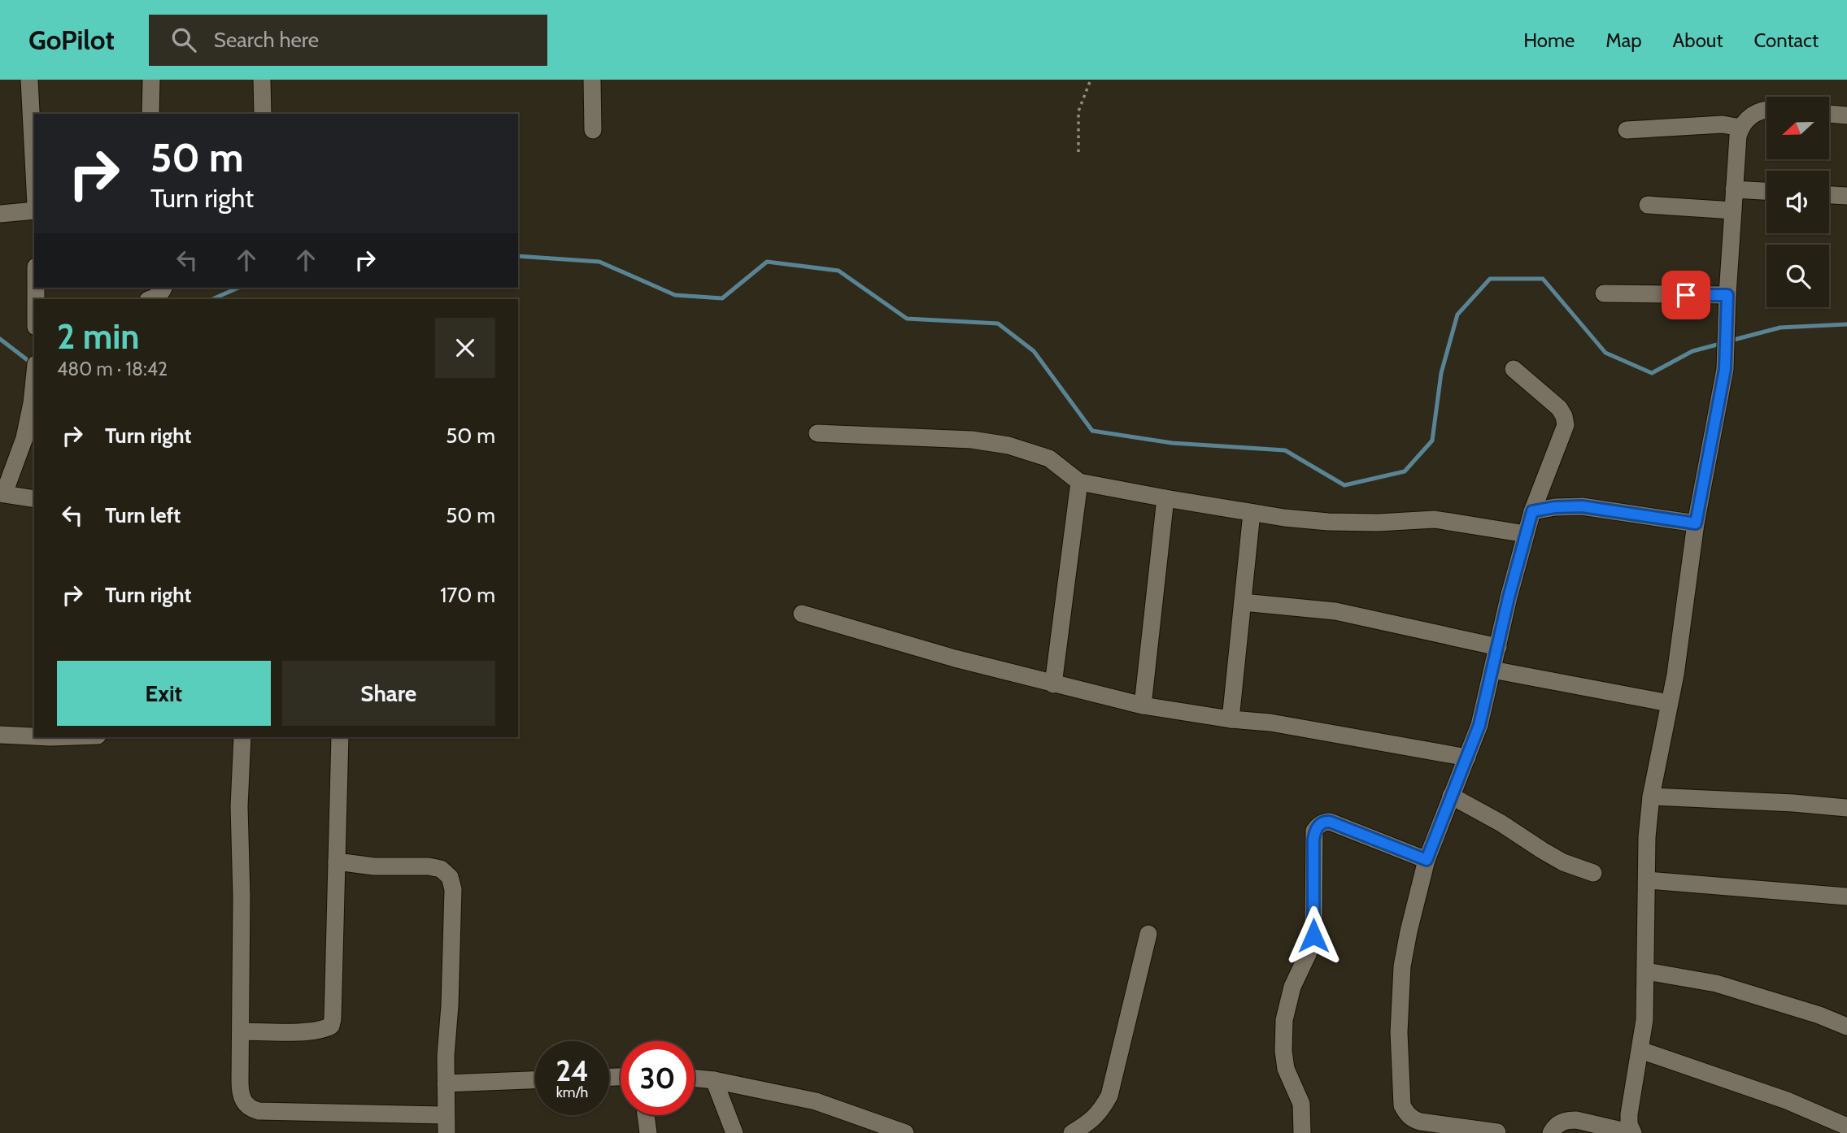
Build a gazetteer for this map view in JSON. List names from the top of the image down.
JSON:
{
  "north": "left",
  "page": {
    "header": "GoPilot",
    "search": "Search here",
    "nav": [
      "Home",
      "Map",
      "About",
      "Contact"
    ],
    "turn": ["50 m", "Turn right"],
    "heading": ["2 min", "480 m · 18:42"],
    "list": [
      {
        "name": "Turn right",
        "value": "50 m"
      },
      {
        "name": "Turn left",
        "value": "50 m"
      },
      {
        "name": "Turn right",
        "value": "170 m"
      }
    ],
    "buttons": ["Exit", "Share"],
    "speed": "24 km/h",
    "limit": "30"
  }
}
